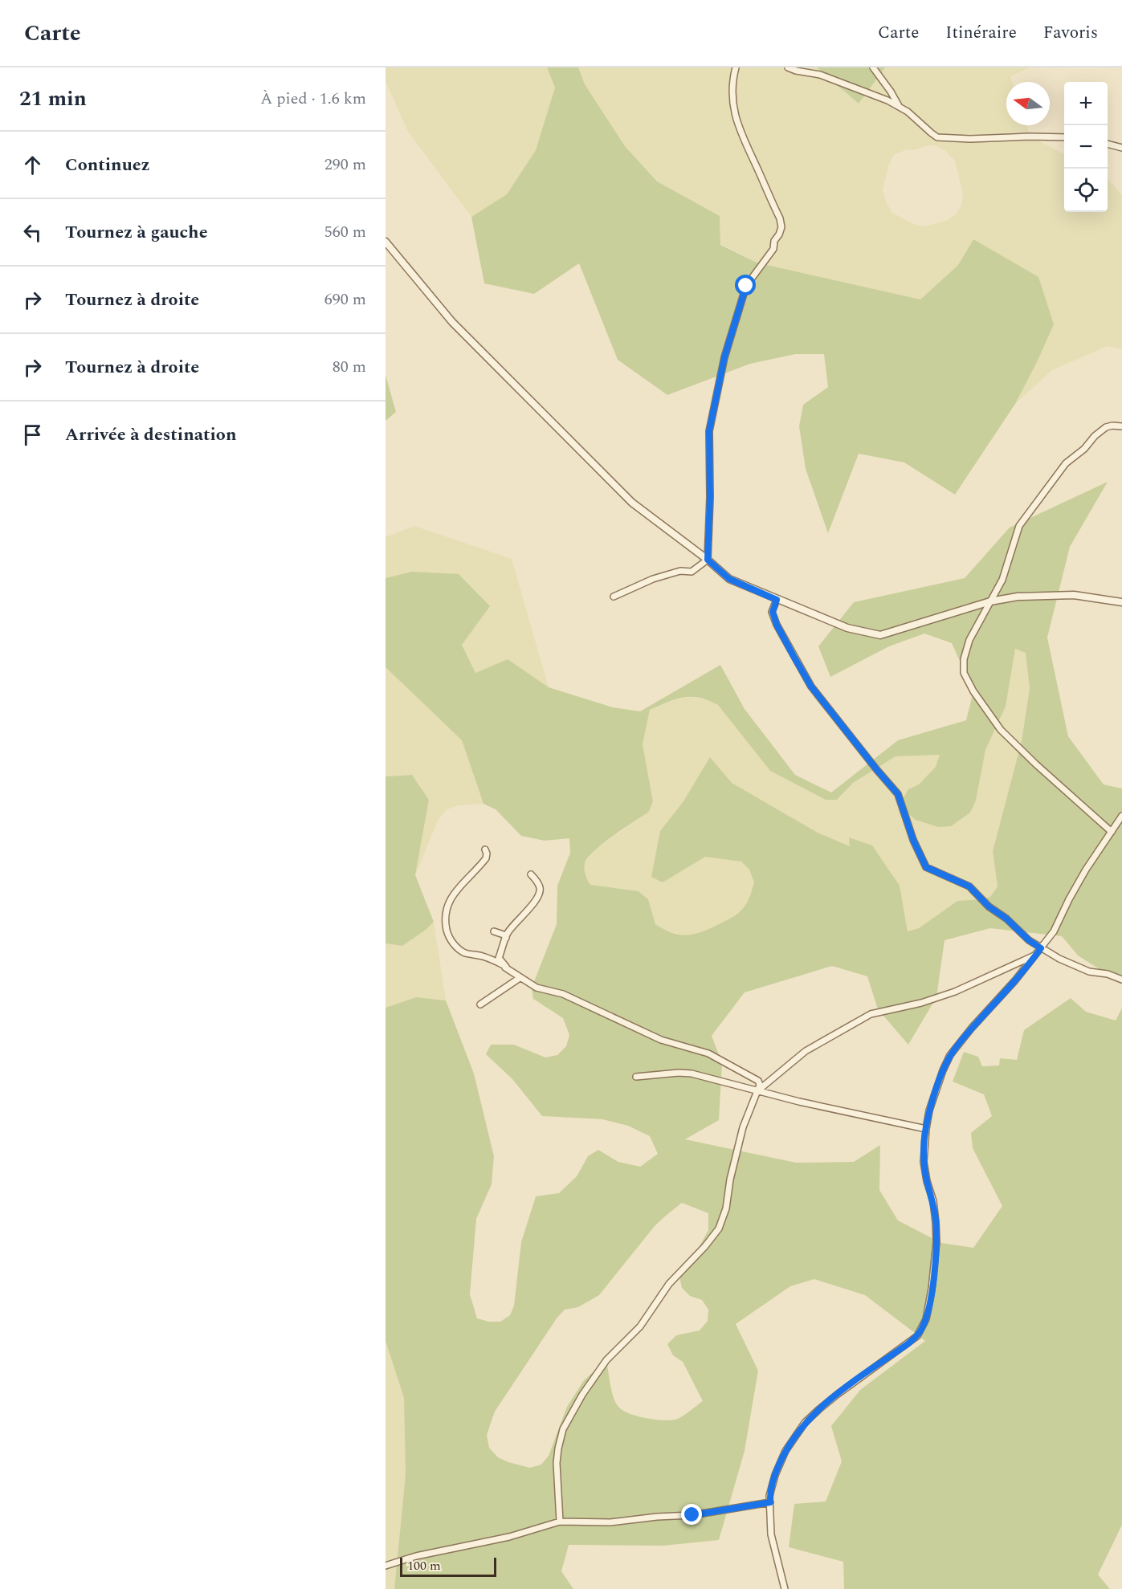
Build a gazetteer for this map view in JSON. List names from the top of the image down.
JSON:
{
  "scale_bar": "100 m",
  "north": "left",
  "page": {
    "header": "Carte",
    "nav": ["Carte", "Itinéraire", "Favoris"],
    "heading": ["21 min", "À pied · 1.6 km"],
    "map_buttons": ["+", "−"],
    "list": [
      ["Continuez", "290 m"],
      ["Tournez à gauche", "560 m"],
      ["Tournez à droite", "690 m"],
      ["Tournez à droite", "80 m"],
      "Arrivée à destination"
    ],
    "scale": "100 m"
  }
}
